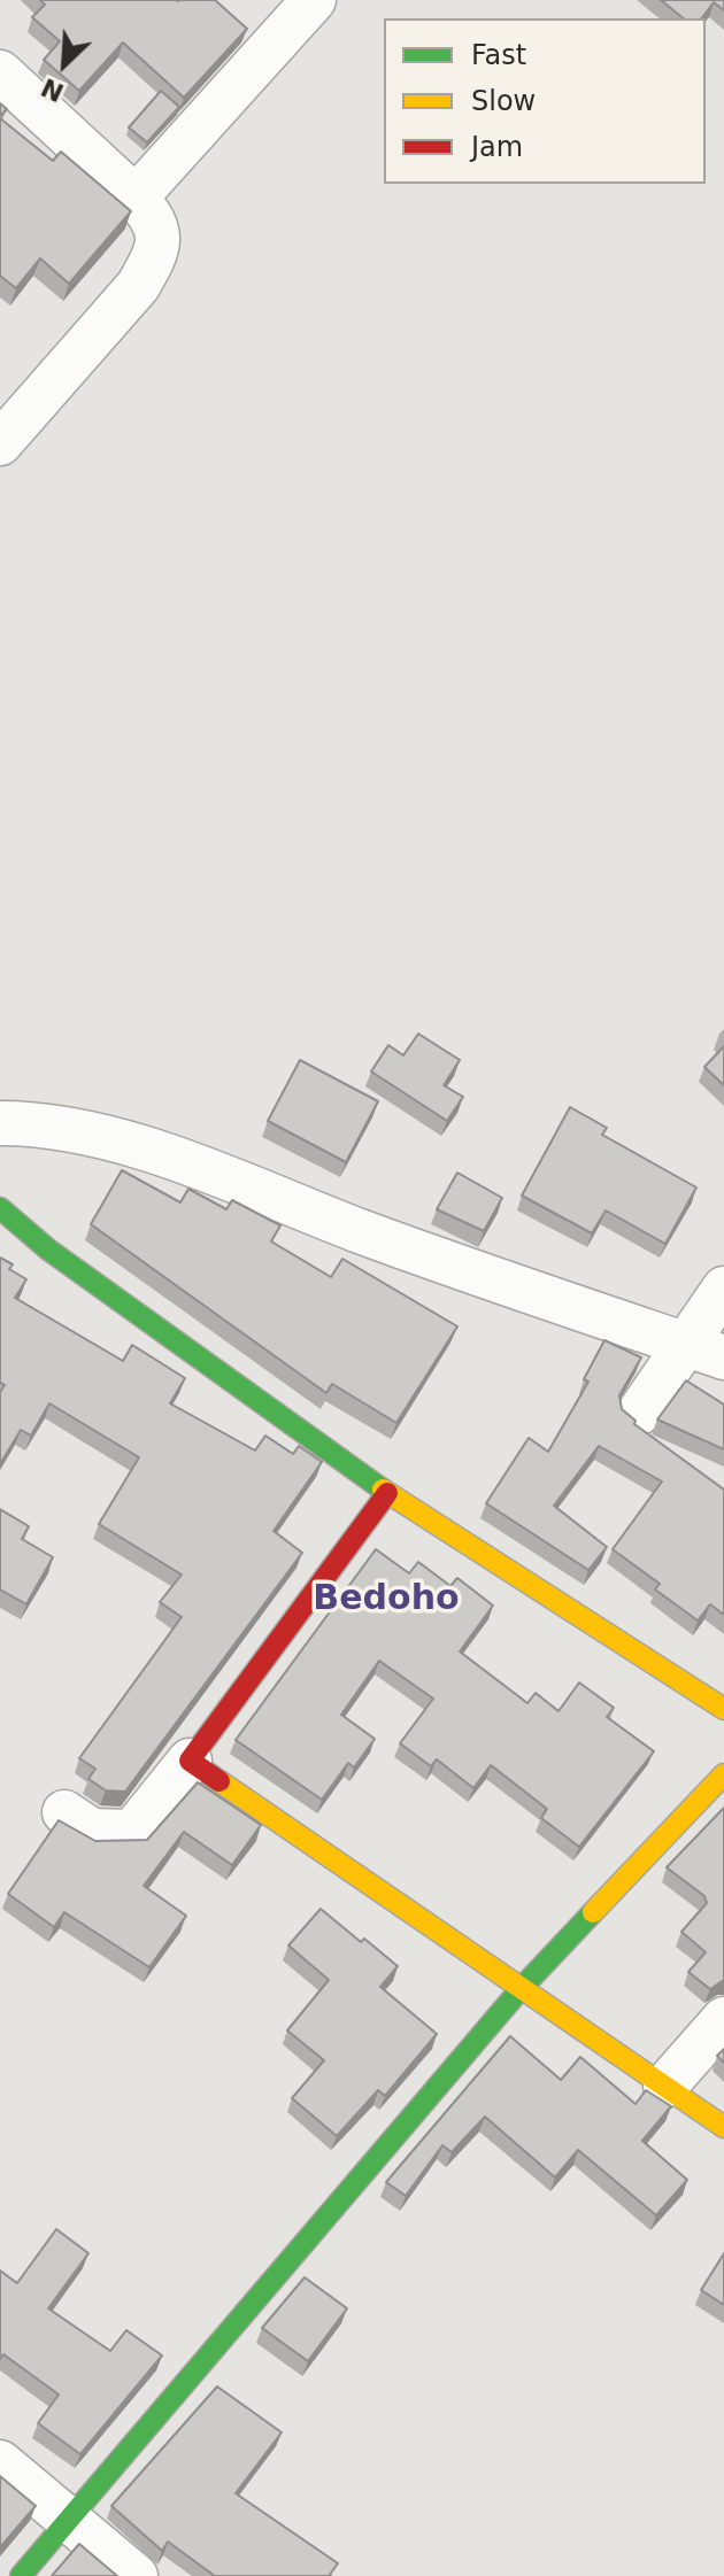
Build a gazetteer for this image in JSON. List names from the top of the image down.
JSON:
{
  "districts": ["Bedoho"],
  "legend": ["Fast", "Slow", "Jam"],
  "north": "bottom left"
}
